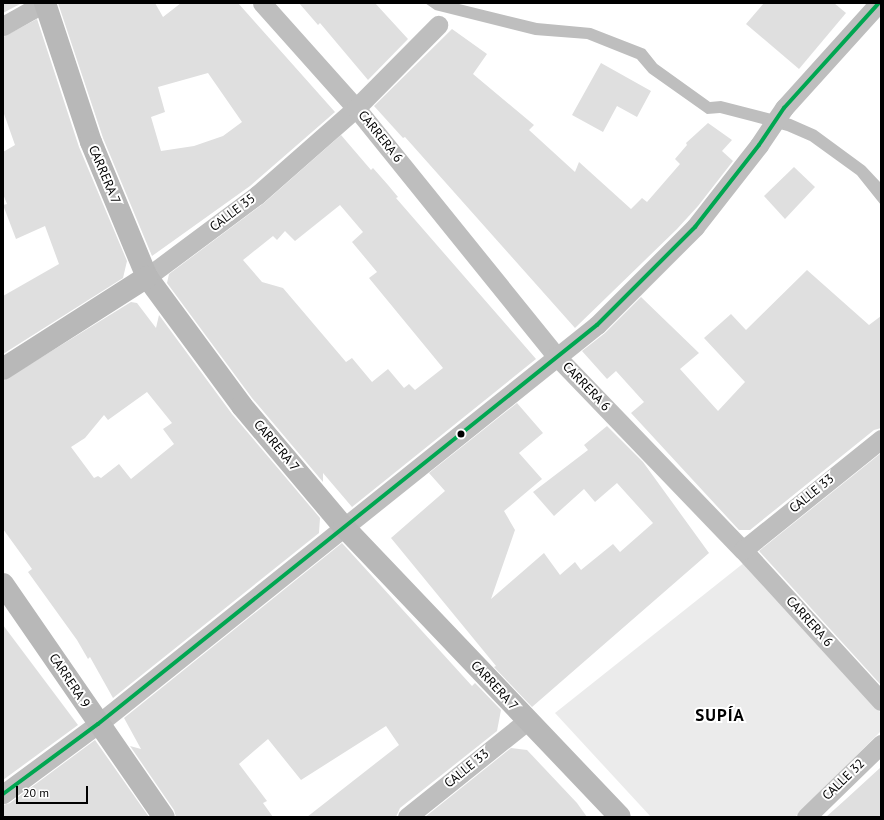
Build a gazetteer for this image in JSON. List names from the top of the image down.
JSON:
{
  "streets": {
    "main road": ["CARRERA 7", "CALLE 35", "CARRERA 9"],
    "street": ["CARRERA 6", "CALLE 33", "CALLE 32"]
  },
  "crossings": [
    ["CARRERA 6", "CALLE 35"],
    ["CARRERA 6", "CALLE 33"],
    ["CARRERA 7", "CALLE 35"],
    ["CARRERA 7", "CALLE 33"]
  ],
  "districts": ["SUPÍA"],
  "scale_bar": "20 m"
}
